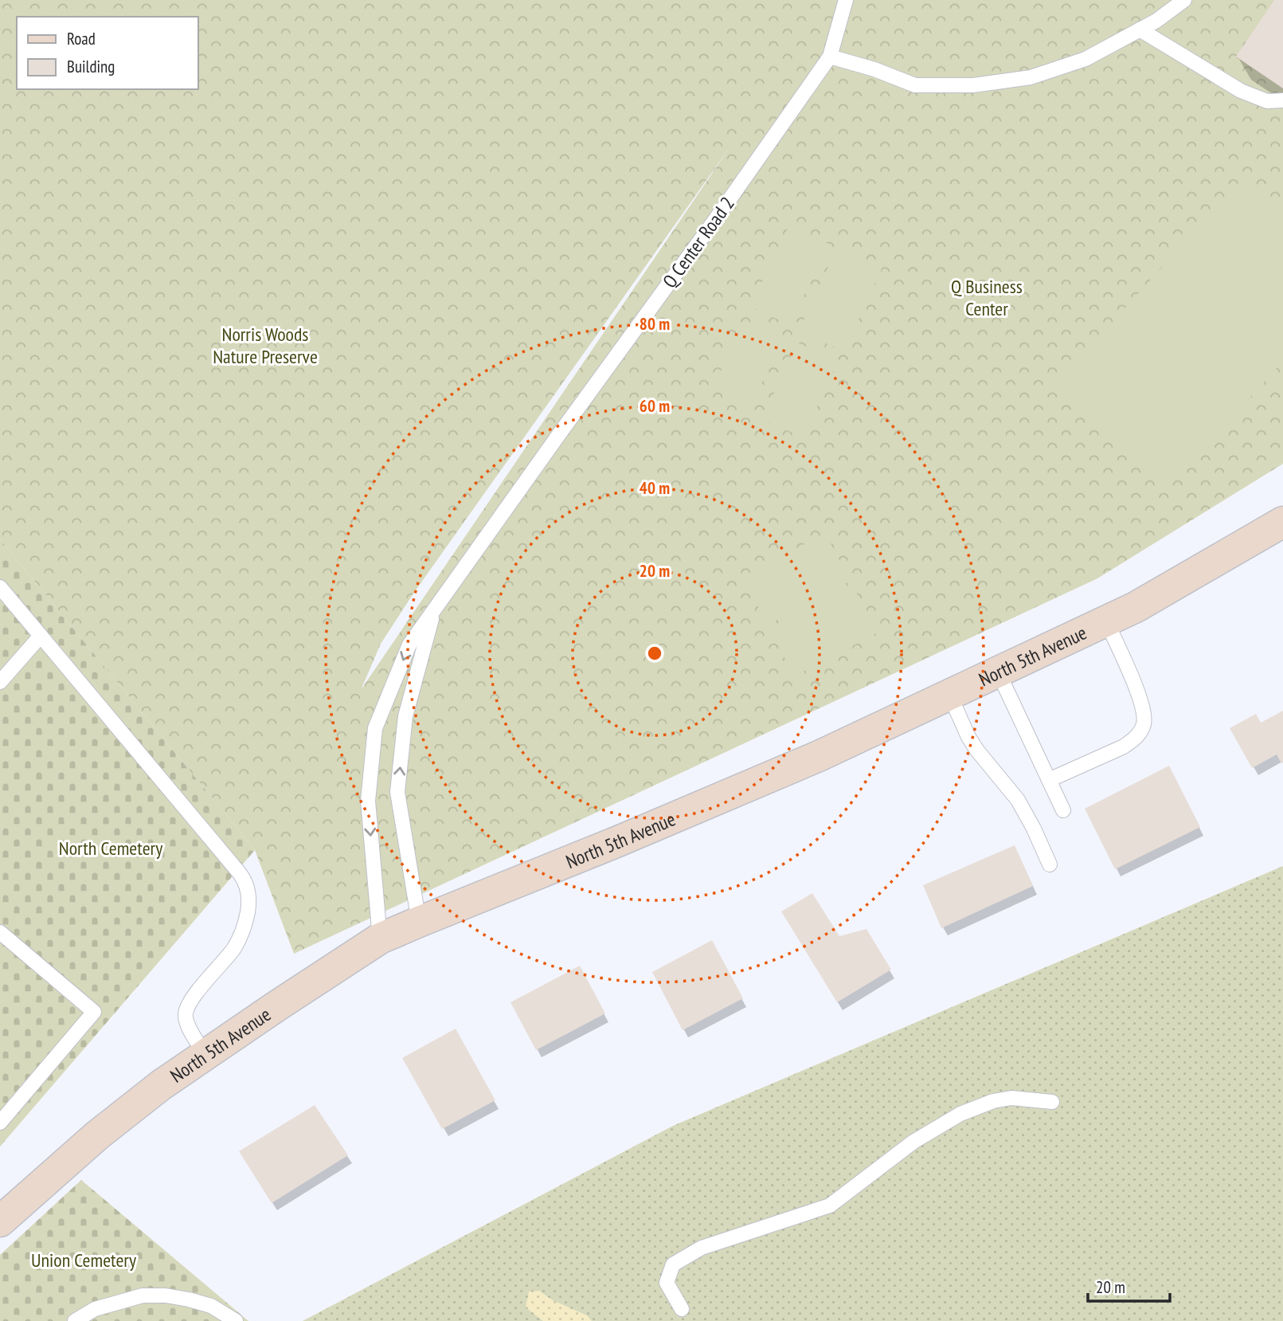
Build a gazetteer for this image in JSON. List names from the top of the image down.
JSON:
{
  "streets": {
    "main road": ["North 5th Avenue"],
    "lane": ["Q Center Road 2"]
  },
  "crossings": [
    ["Q Center Road 2", "North 5th Avenue"]
  ],
  "parks": [
    "Q Business Center",
    "Norris Woods Nature Preserve",
    "North Cemetery",
    "Union Cemetery"
  ],
  "legend": ["Road", "Building"],
  "scale_bar": "20 m",
  "rings": [
    "80 m",
    "60 m",
    "40 m",
    "20 m"
  ]
}
